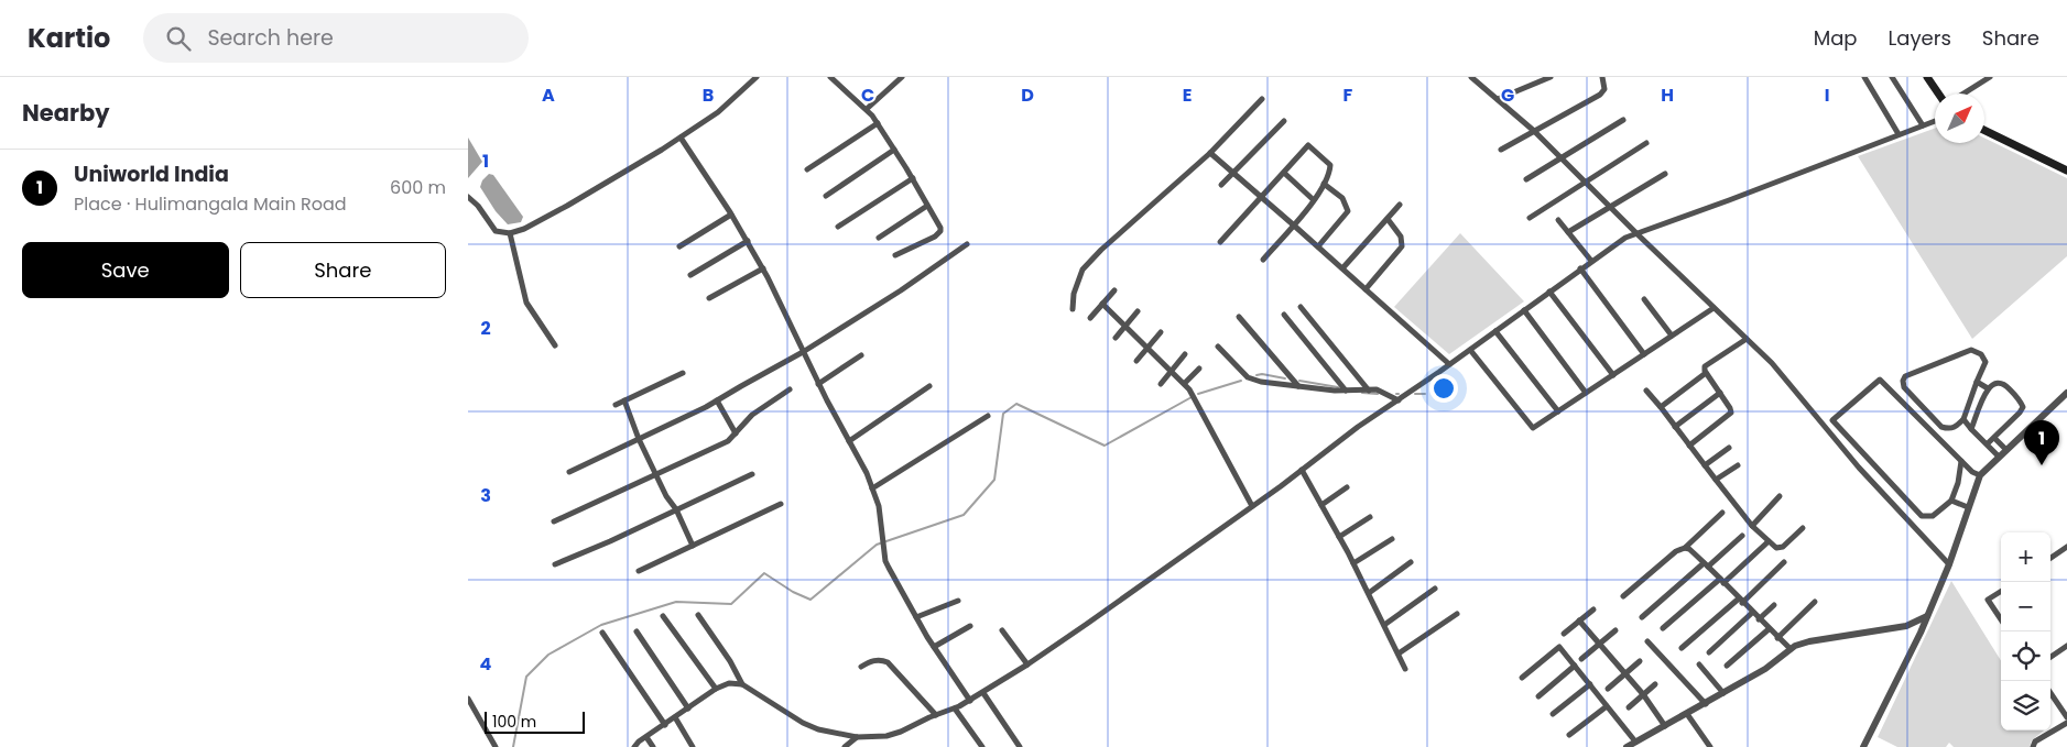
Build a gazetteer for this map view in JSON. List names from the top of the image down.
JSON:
{
  "scale_bar": "100 m",
  "north": "top right",
  "page": {
    "header": "Kartio",
    "search": "Search here",
    "nav": ["Map", "Layers", "Share"],
    "heading": "Nearby",
    "list": [
      {
        "mark": "1",
        "name": "Uniworld India",
        "note": "Place · Hulimangala Main Road",
        "value": "600 m"
      }
    ],
    "buttons": ["Save", "Share"],
    "pins": "1",
    "map_buttons": ["+", "−"],
    "scale": "100 m"
  },
  "grid": {
    "columns": [
      "A",
      "B",
      "C",
      "D",
      "E",
      "F",
      "G",
      "H",
      "I"
    ],
    "rows": [
      "1",
      "2",
      "3",
      "4"
    ]
  }
}
